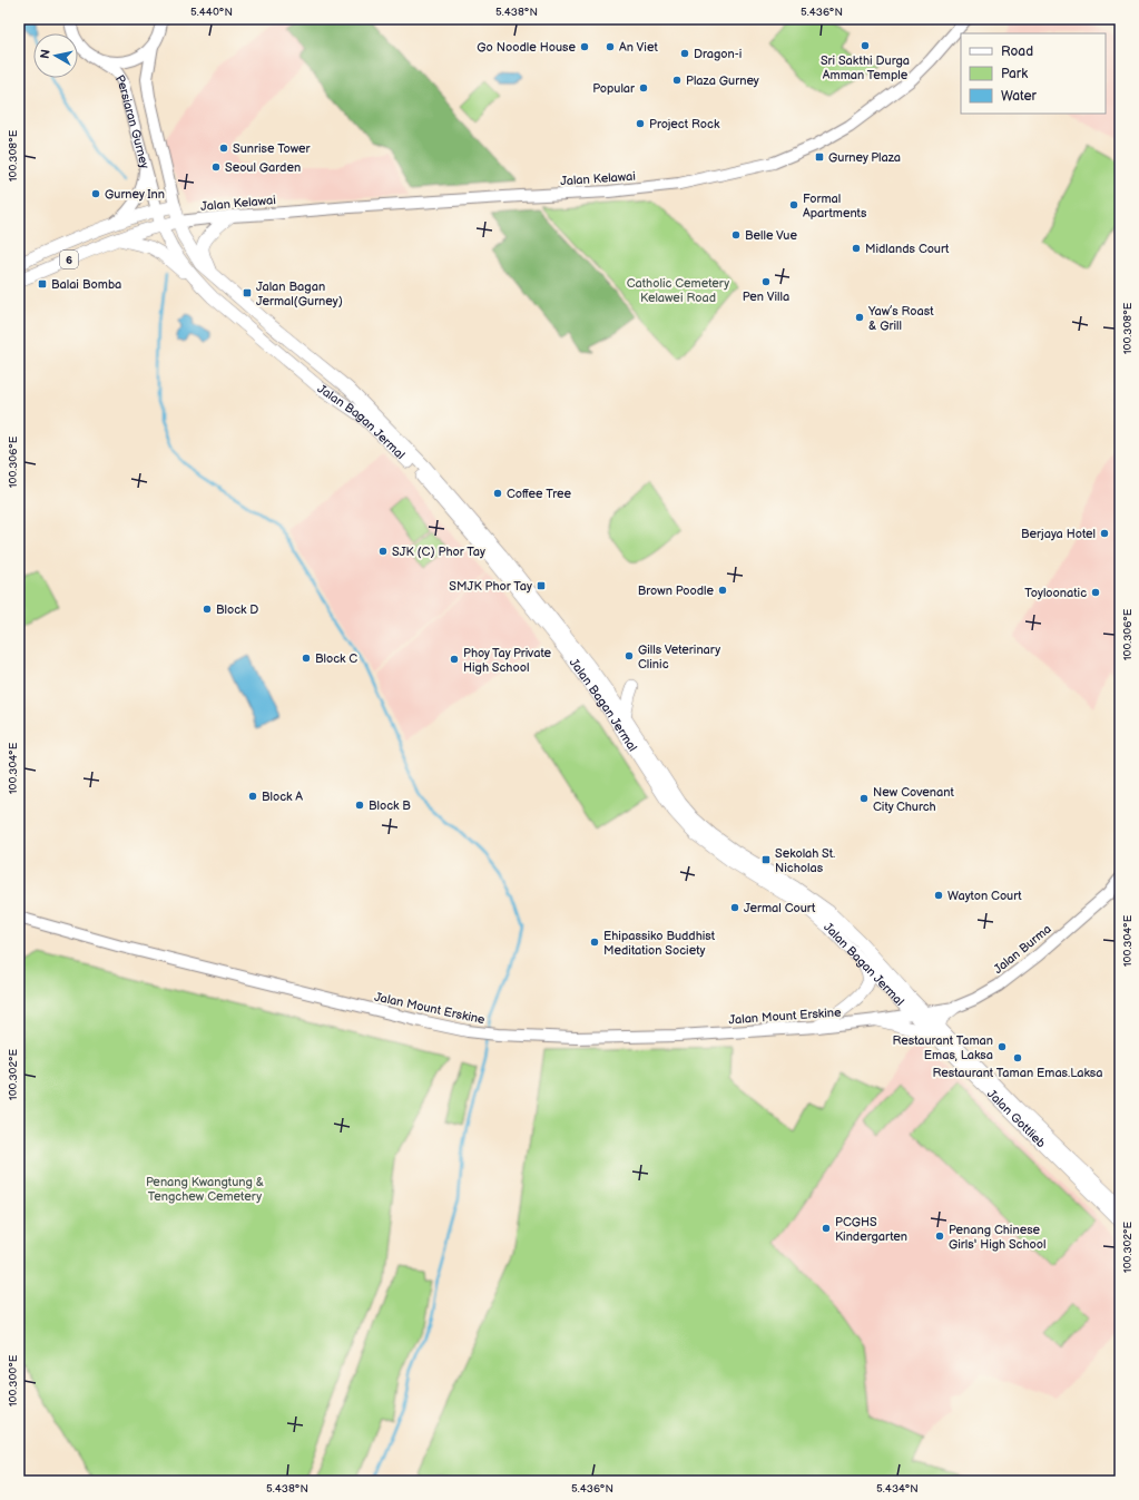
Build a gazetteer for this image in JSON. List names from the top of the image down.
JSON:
{
  "streets": {
    "main road": [
      "Persiaran Gurney",
      "Jalan Kelawai",
      "6",
      "Jalan Bagan Jermal",
      "Jalan Burma",
      "Jalan Mount Erskine",
      "Jalan Gottlieb"
    ]
  },
  "crossings": [
    ["Persiaran Gurney", "Jalan Kelawai"],
    ["Persiaran Gurney", "6"],
    ["Persiaran Gurney", "Jalan Bagan Jermal"],
    ["Jalan Kelawai", "6"],
    ["Jalan Kelawai", "Jalan Bagan Jermal"],
    ["6", "Jalan Bagan Jermal"],
    ["Jalan Bagan Jermal", "Jalan Burma"],
    ["Jalan Bagan Jermal", "Jalan Mount Erskine"],
    ["Jalan Bagan Jermal", "Jalan Gottlieb"],
    ["Jalan Burma", "Jalan Mount Erskine"],
    ["Jalan Burma", "Jalan Gottlieb"],
    ["Jalan Mount Erskine", "Jalan Gottlieb"]
  ],
  "parks": ["Catholic Cemetery Kelawei Road", "Penang Kwangtung & Tengchew Cemetery"],
  "places": {
    "other": [
      "Sri Sakthi Durga Amman Temple",
      "Go Noodle House",
      "An Viet",
      "Dragon-i",
      "Plaza Gurney",
      "Popular",
      "Project Rock",
      "Sunrise Tower",
      "Seoul Garden",
      "Gurney Inn",
      "Formal Apartments",
      "Belle Vue",
      "Midlands Court",
      "Pen Villa",
      "Yaw’s Roast & Grill",
      "Coffee Tree",
      "Berjaya Hotel",
      "SJK (C) Phor Tay",
      "Brown Poodle",
      "Toyloonatic",
      "Block D",
      "Gills Veterinary Clinic",
      "Block C",
      "Phoy Tay Private High School",
      "Block A",
      "New Covenant City Church",
      "Block B",
      "Wayton Court",
      "Jermal Court",
      "Ehipassiko Buddhist Meditation Society",
      "Restaurant Taman Emas, Laksa",
      "Restaurant Taman Emas.Laksa",
      "PCGHS Kindergarten",
      "Penang Chinese Girls' High School"
    ],
    "transit": [
      "Gurney Plaza",
      "Balai Bomba",
      "Jalan Bagan Jermal(Gurney)",
      "SMJK Phor Tay",
      "Sekolah St. Nicholas"
    ]
  },
  "legend": ["Road", "Park", "Water"],
  "north": "left",
  "coordinates": [
    "5.440°N",
    "5.438°N",
    "5.436°N",
    "100.308°E",
    "100.306°E",
    "100.304°E",
    "100.302°E",
    "100.300°E",
    "5.434°N"
  ]
}
